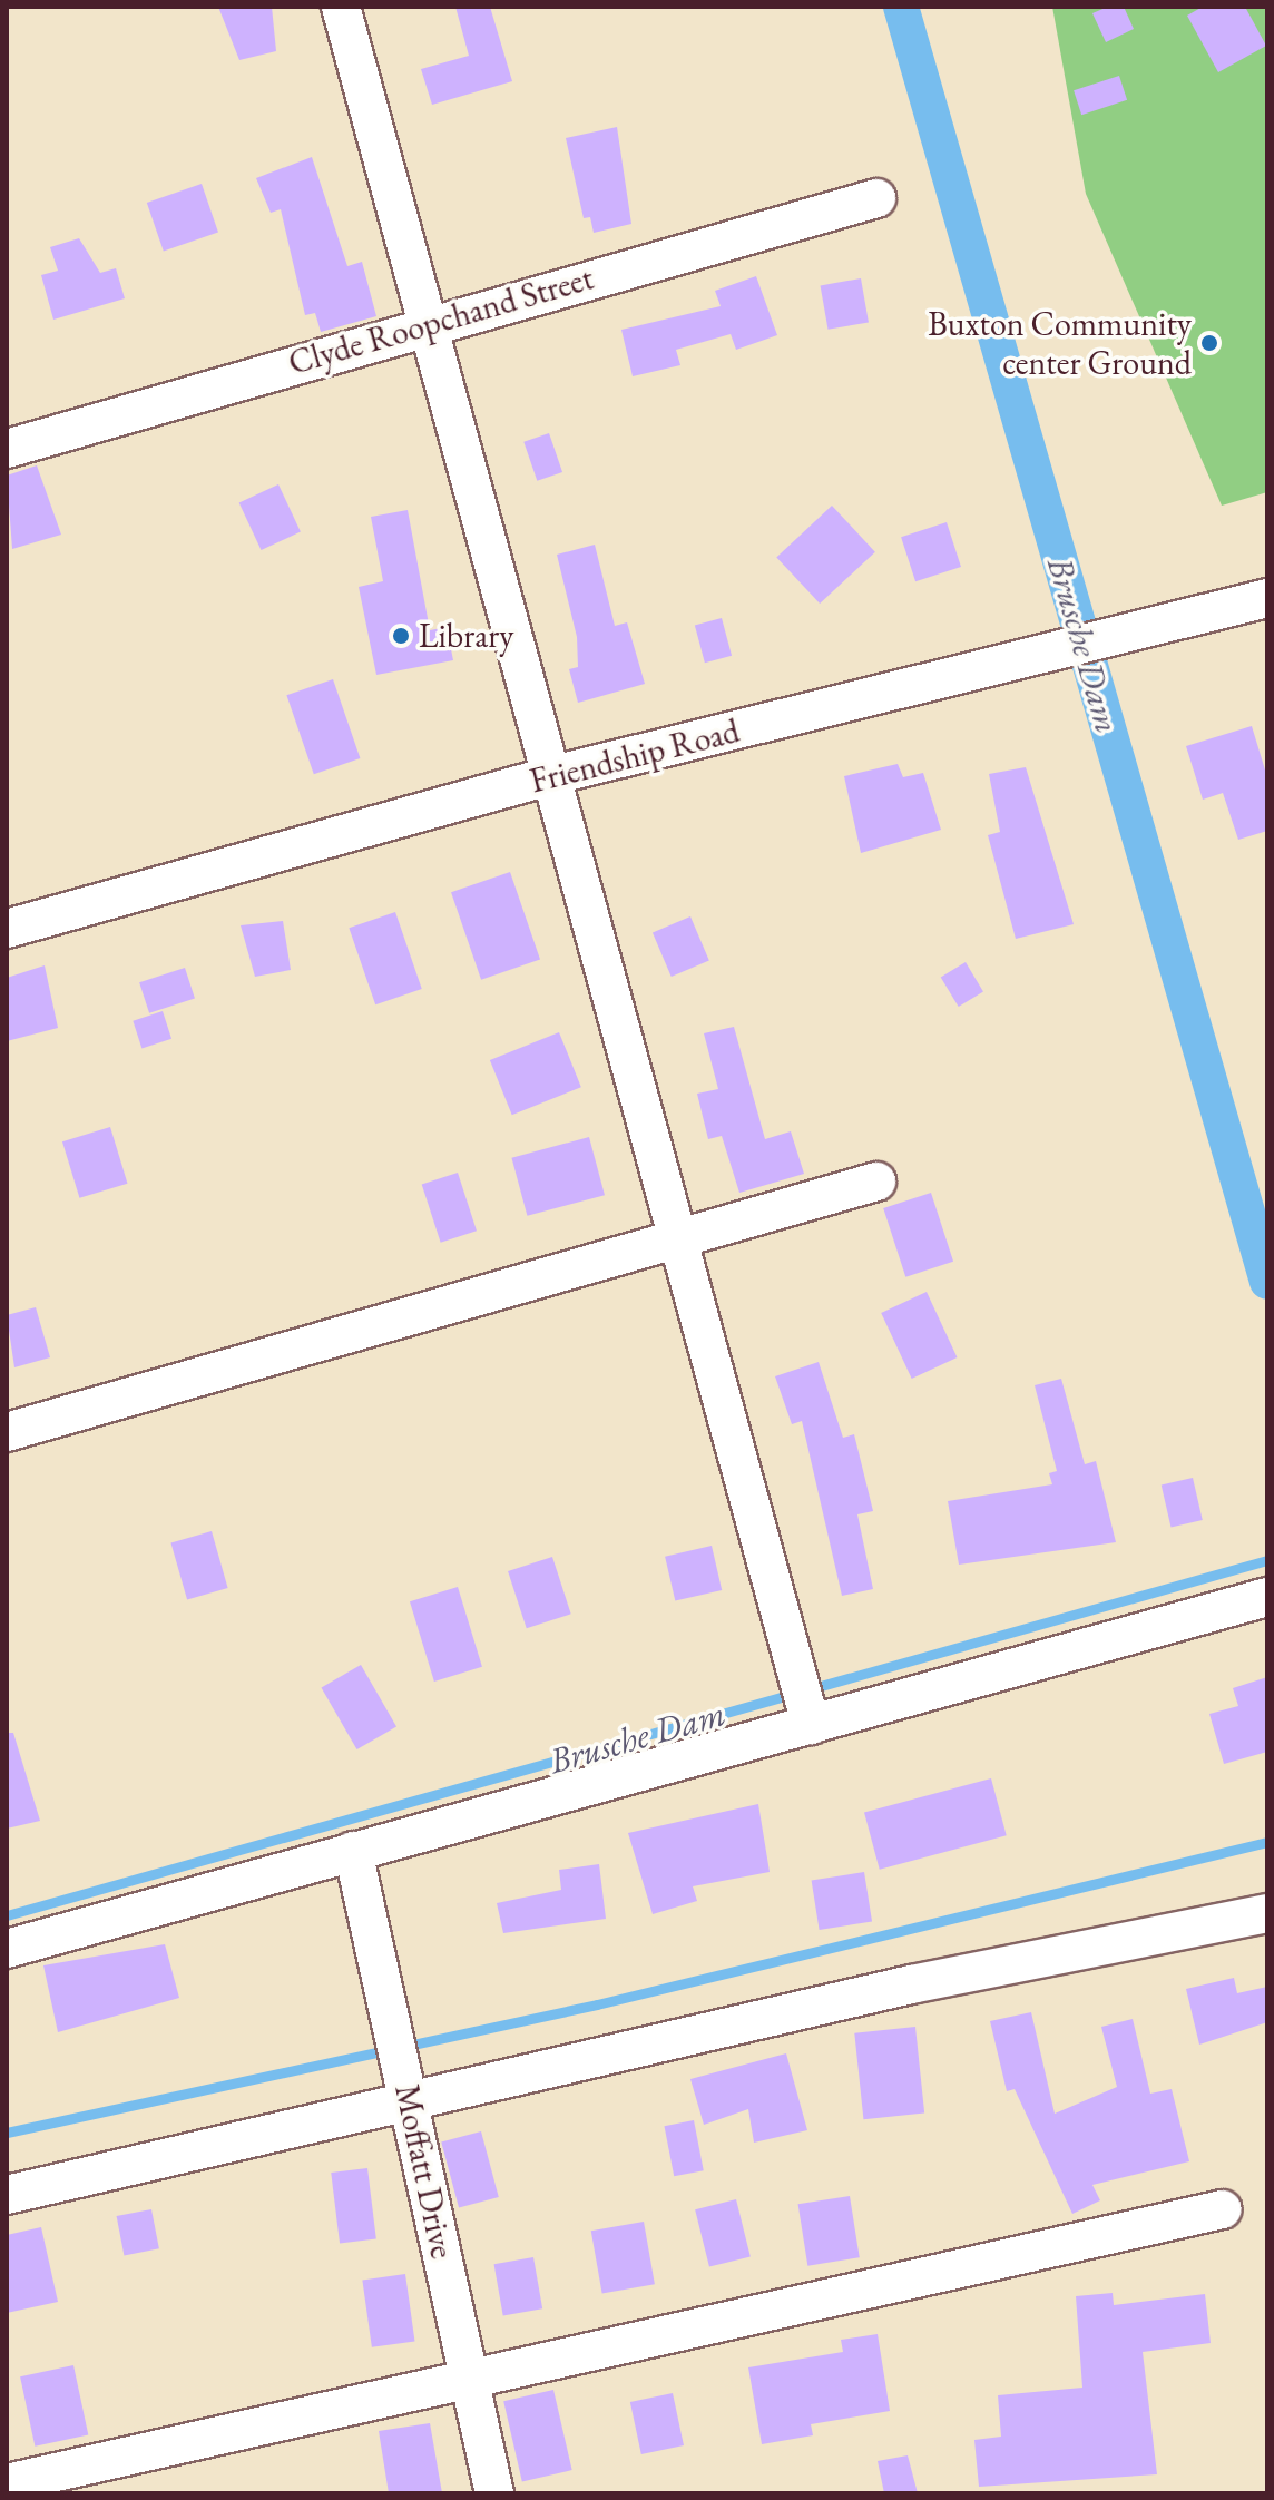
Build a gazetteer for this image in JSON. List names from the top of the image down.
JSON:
{
  "streets": {
    "street": ["Clyde Roopchand Street", "Friendship Road", "Moffatt Drive"]
  },
  "water": ["Brusche Dam"],
  "places": ["Buxton Community center Ground", "Library"]
}
